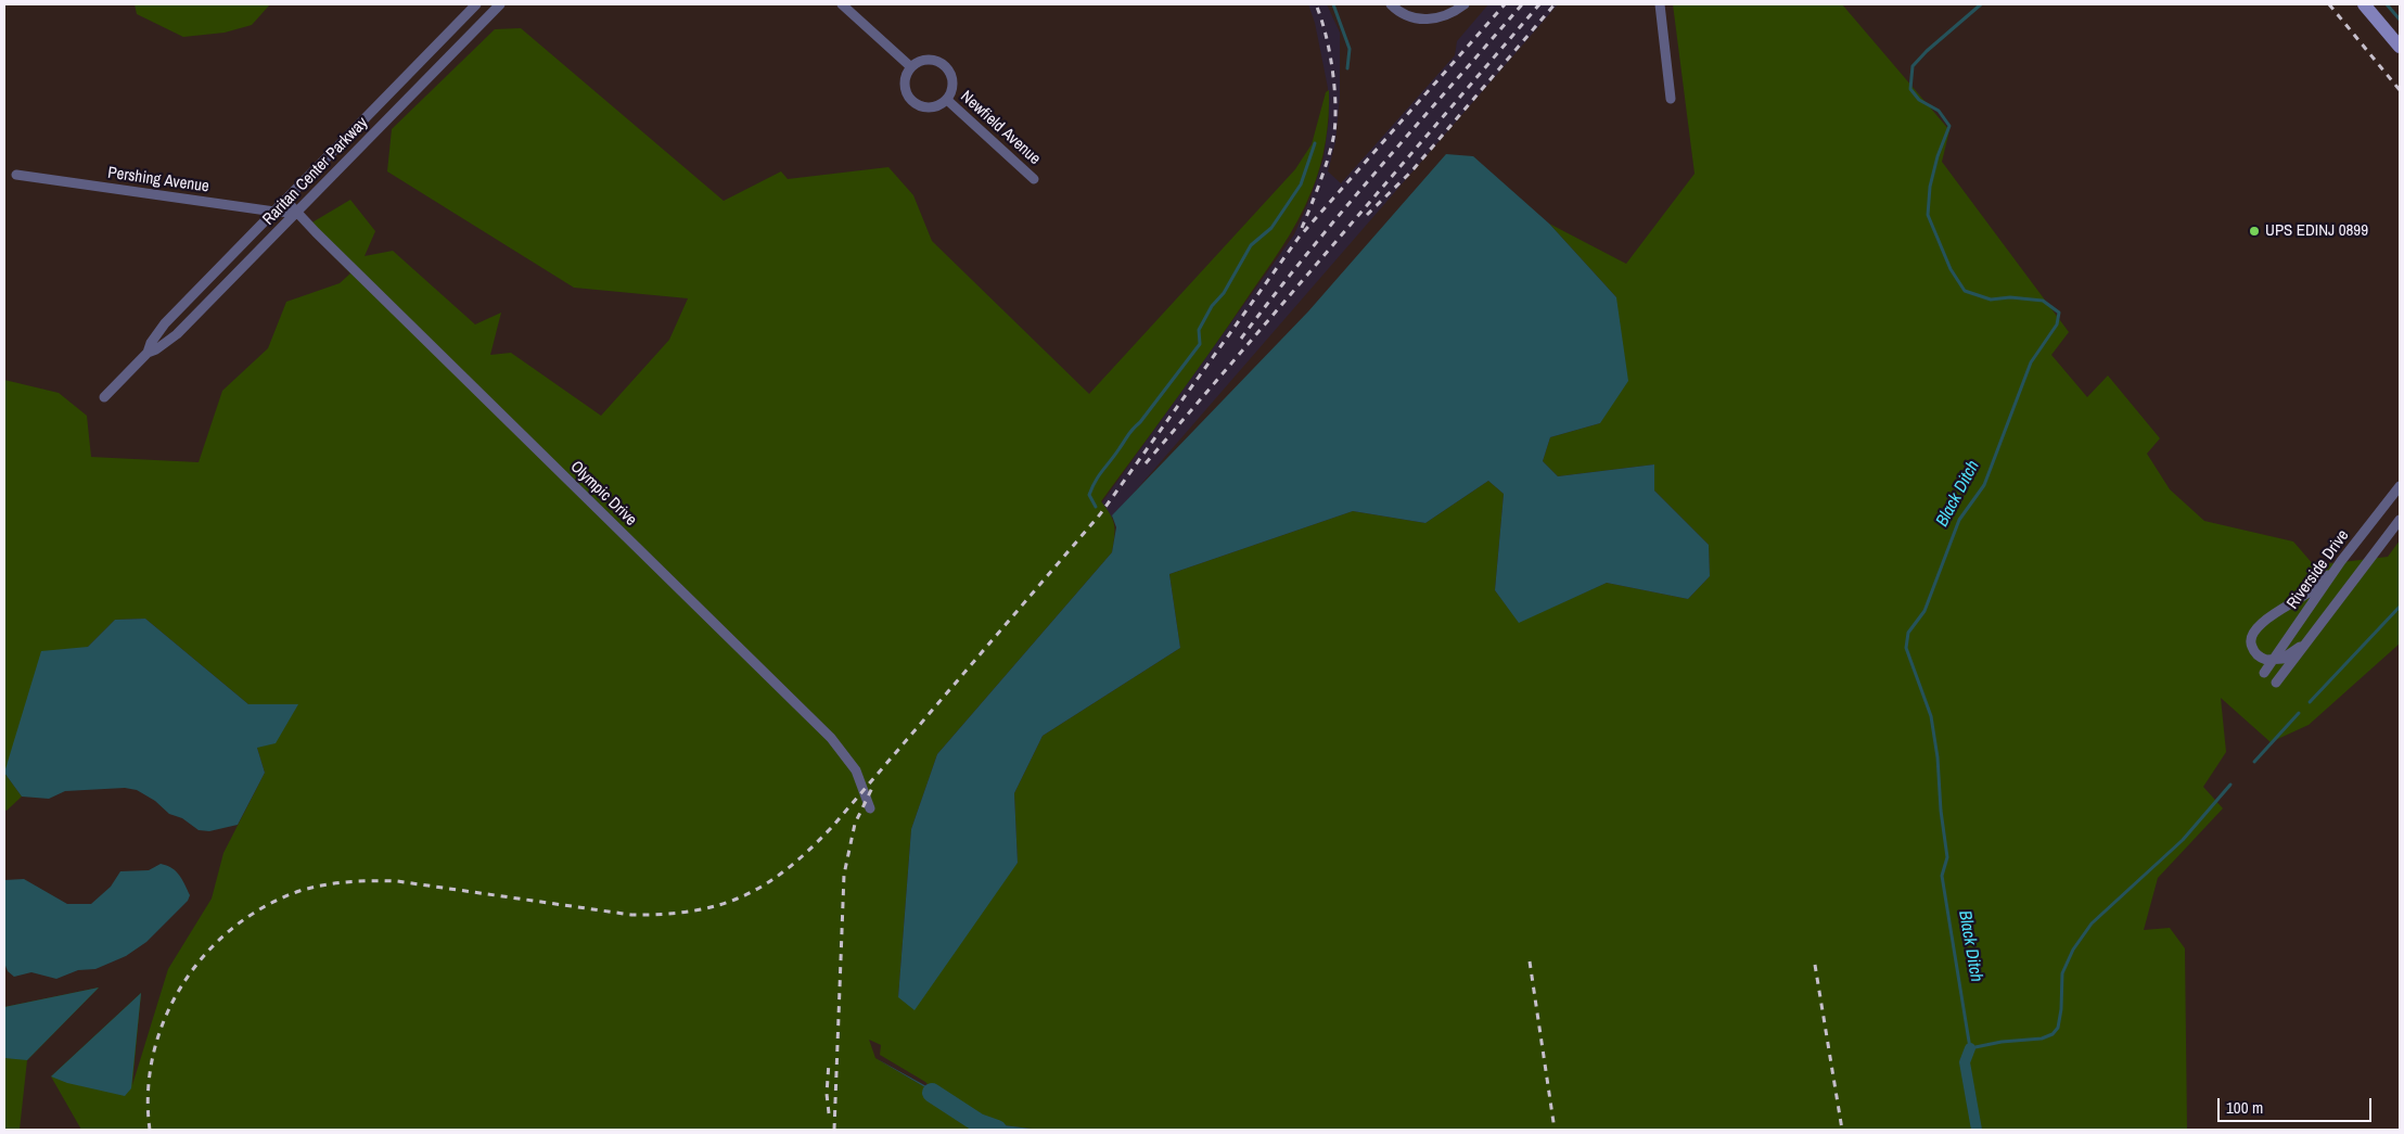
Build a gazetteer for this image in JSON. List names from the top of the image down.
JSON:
{
  "streets": {
    "street": [
      "Newfield Avenue",
      "Raritan Center Parkway",
      "Pershing Avenue",
      "Olympic Drive",
      "Riverside Drive"
    ]
  },
  "crossings": [
    ["Raritan Center Parkway", "Pershing Avenue"],
    ["Raritan Center Parkway", "Olympic Drive"],
    ["Pershing Avenue", "Olympic Drive"]
  ],
  "water": ["Black Ditch"],
  "places": ["UPS EDINJ 0899"],
  "scale_bar": "100 m"
}
